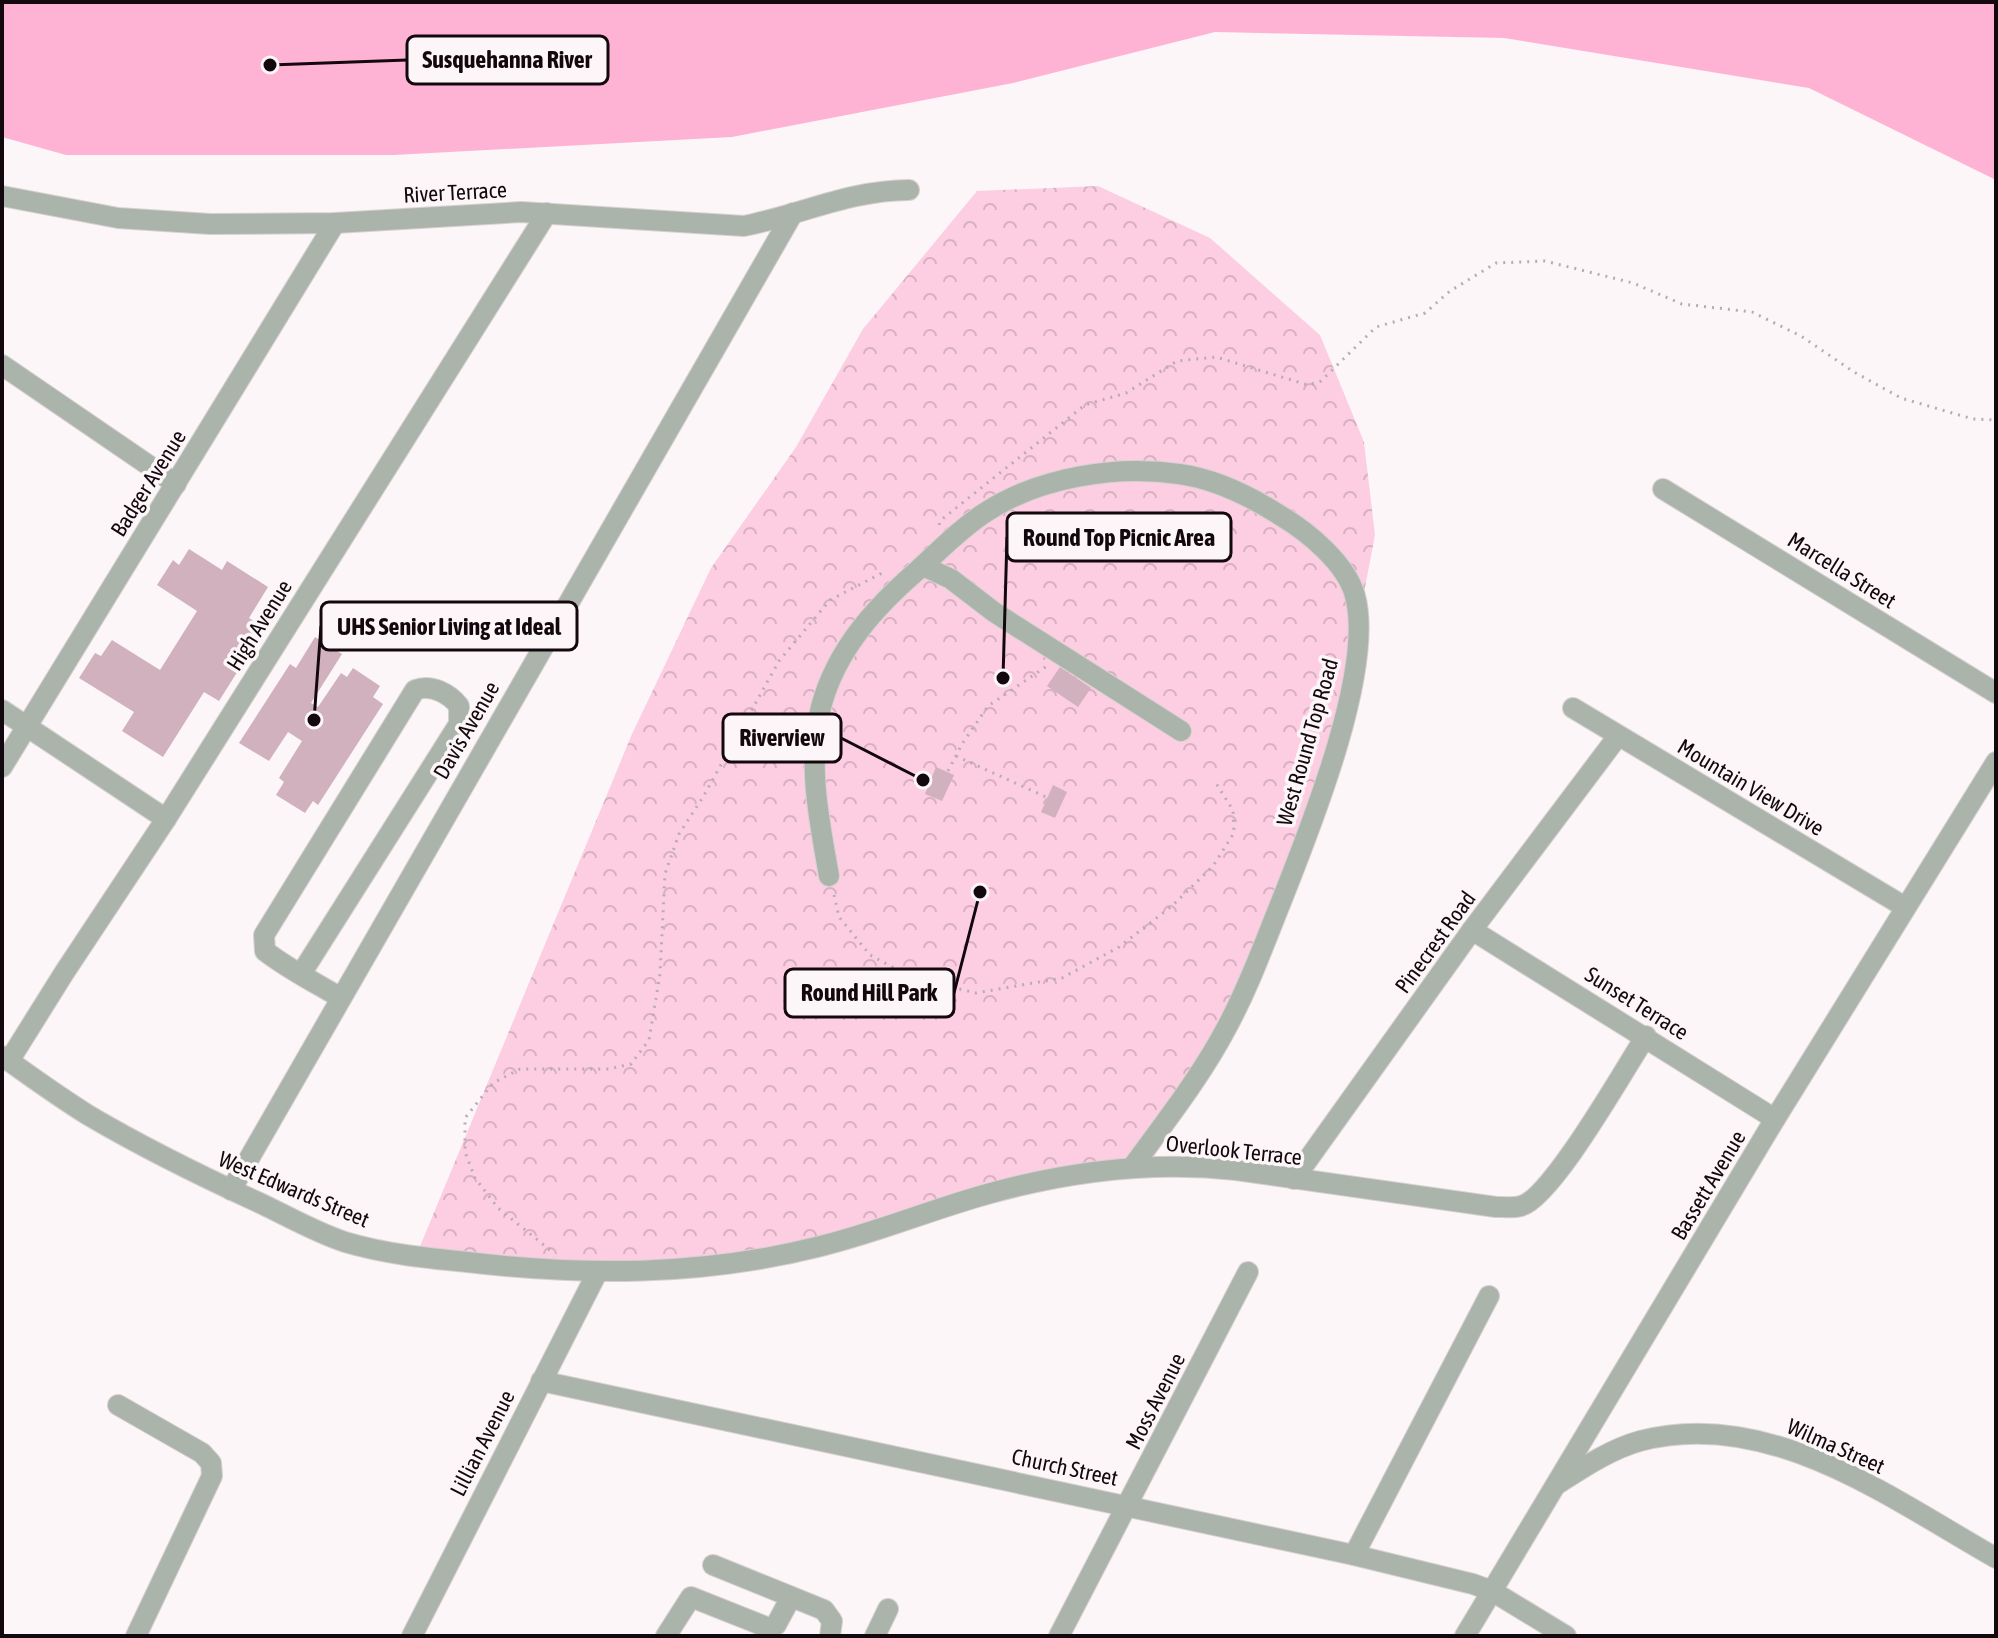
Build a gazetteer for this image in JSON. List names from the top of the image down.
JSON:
{
  "streets": {
    "street": [
      "River Terrace",
      "Badger Avenue",
      "Marcella Street",
      "High Avenue",
      "Davis Avenue",
      "West Round Top Road",
      "Mountain View Drive",
      "Pinecrest Road",
      "Sunset Terrace",
      "Overlook Terrace",
      "Bassett Avenue",
      "West Edwards Street",
      "Moss Avenue",
      "Lillian Avenue",
      "Wilma Street",
      "Church Street"
    ]
  },
  "crossings": [
    ["River Terrace", "Badger Avenue"],
    ["River Terrace", "High Avenue"],
    ["River Terrace", "Davis Avenue"],
    ["High Avenue", "West Edwards Street"],
    ["Davis Avenue", "West Edwards Street"],
    ["West Round Top Road", "Overlook Terrace"],
    ["Mountain View Drive", "Pinecrest Road"],
    ["Mountain View Drive", "Bassett Avenue"],
    ["Pinecrest Road", "Sunset Terrace"],
    ["Pinecrest Road", "Overlook Terrace"],
    ["Sunset Terrace", "Overlook Terrace"],
    ["Sunset Terrace", "Bassett Avenue"],
    ["Overlook Terrace", "West Edwards Street"],
    ["Overlook Terrace", "Lillian Avenue"],
    ["Bassett Avenue", "Wilma Street"],
    ["Bassett Avenue", "Church Street"],
    ["West Edwards Street", "Lillian Avenue"],
    ["Moss Avenue", "Church Street"],
    ["Lillian Avenue", "Church Street"]
  ],
  "places": [
    "Susquehanna River",
    "Round Top Picnic Area",
    "UHS Senior Living at Ideal",
    "Riverview",
    "Round Hill Park"
  ]
}
